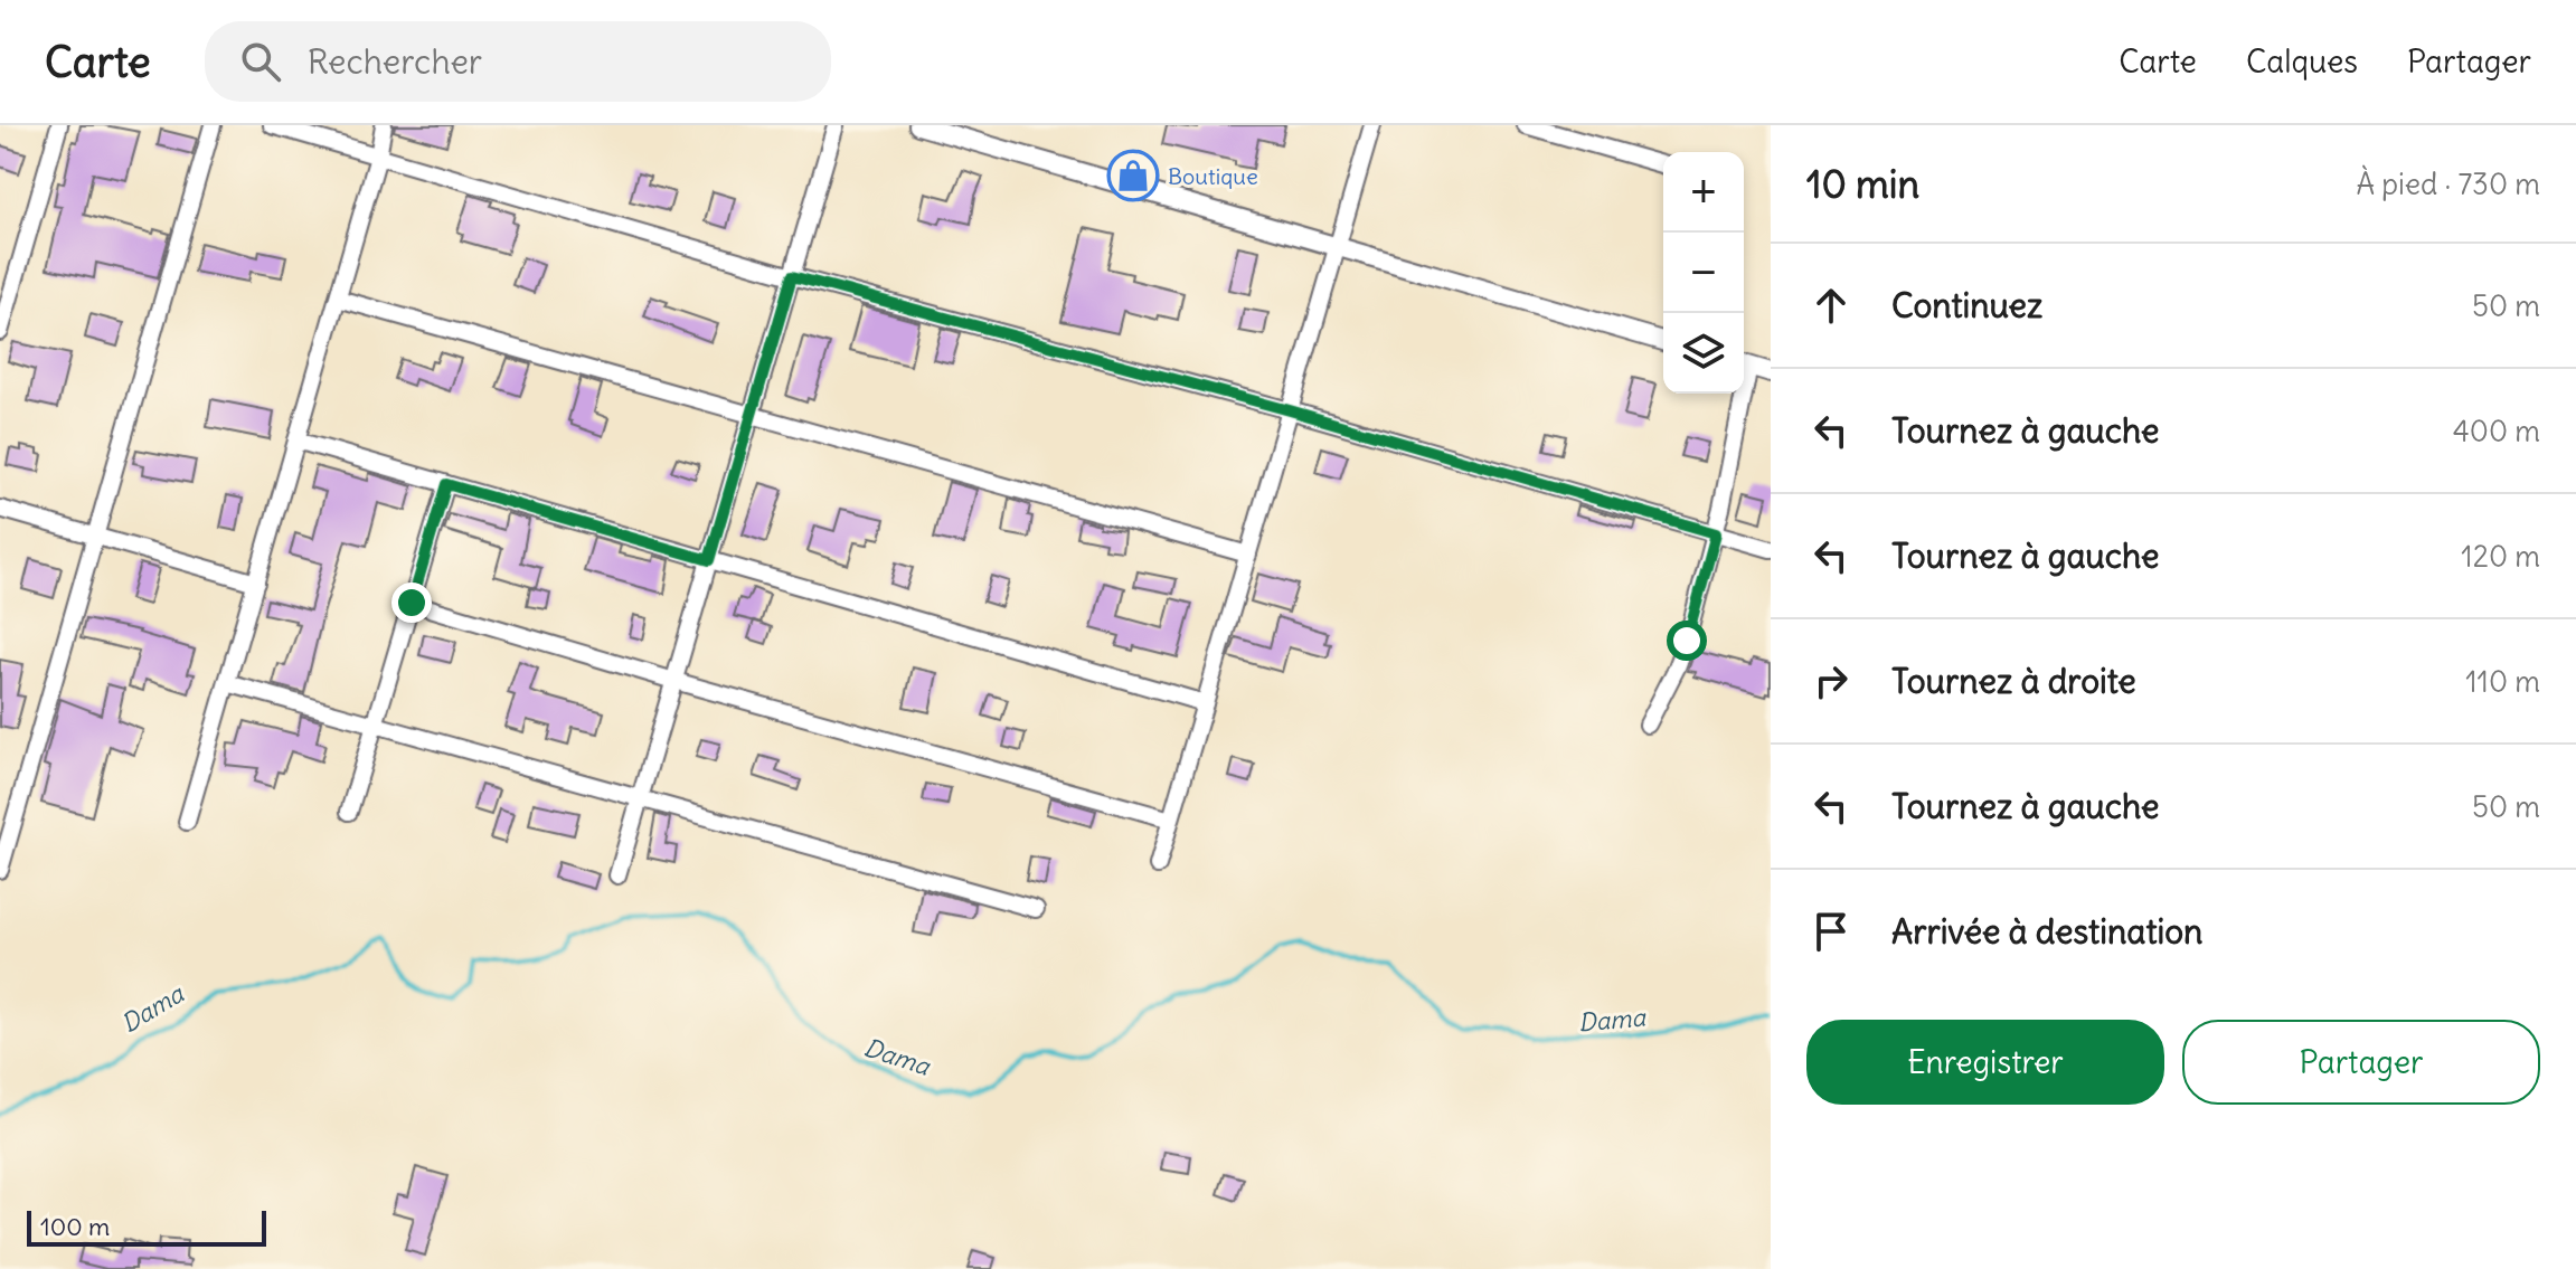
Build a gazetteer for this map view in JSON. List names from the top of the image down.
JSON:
{
  "water": ["Dama"],
  "places": {
    "shop": ["Boutique"]
  },
  "scale_bar": "100 m",
  "page": {
    "header": "Carte",
    "search": "Rechercher",
    "nav": ["Carte", "Calques", "Partager"],
    "heading": ["10 min", "À pied · 730 m"],
    "map_buttons": ["+", "−"],
    "list": [
      ["Continuez", "50 m"],
      ["Tournez à gauche", "400 m"],
      ["Tournez à gauche", "120 m"],
      ["Tournez à droite", "110 m"],
      ["Tournez à gauche", "50 m"],
      "Arrivée à destination"
    ],
    "buttons": ["Enregistrer", "Partager"],
    "scale": "100 m"
  }
}
